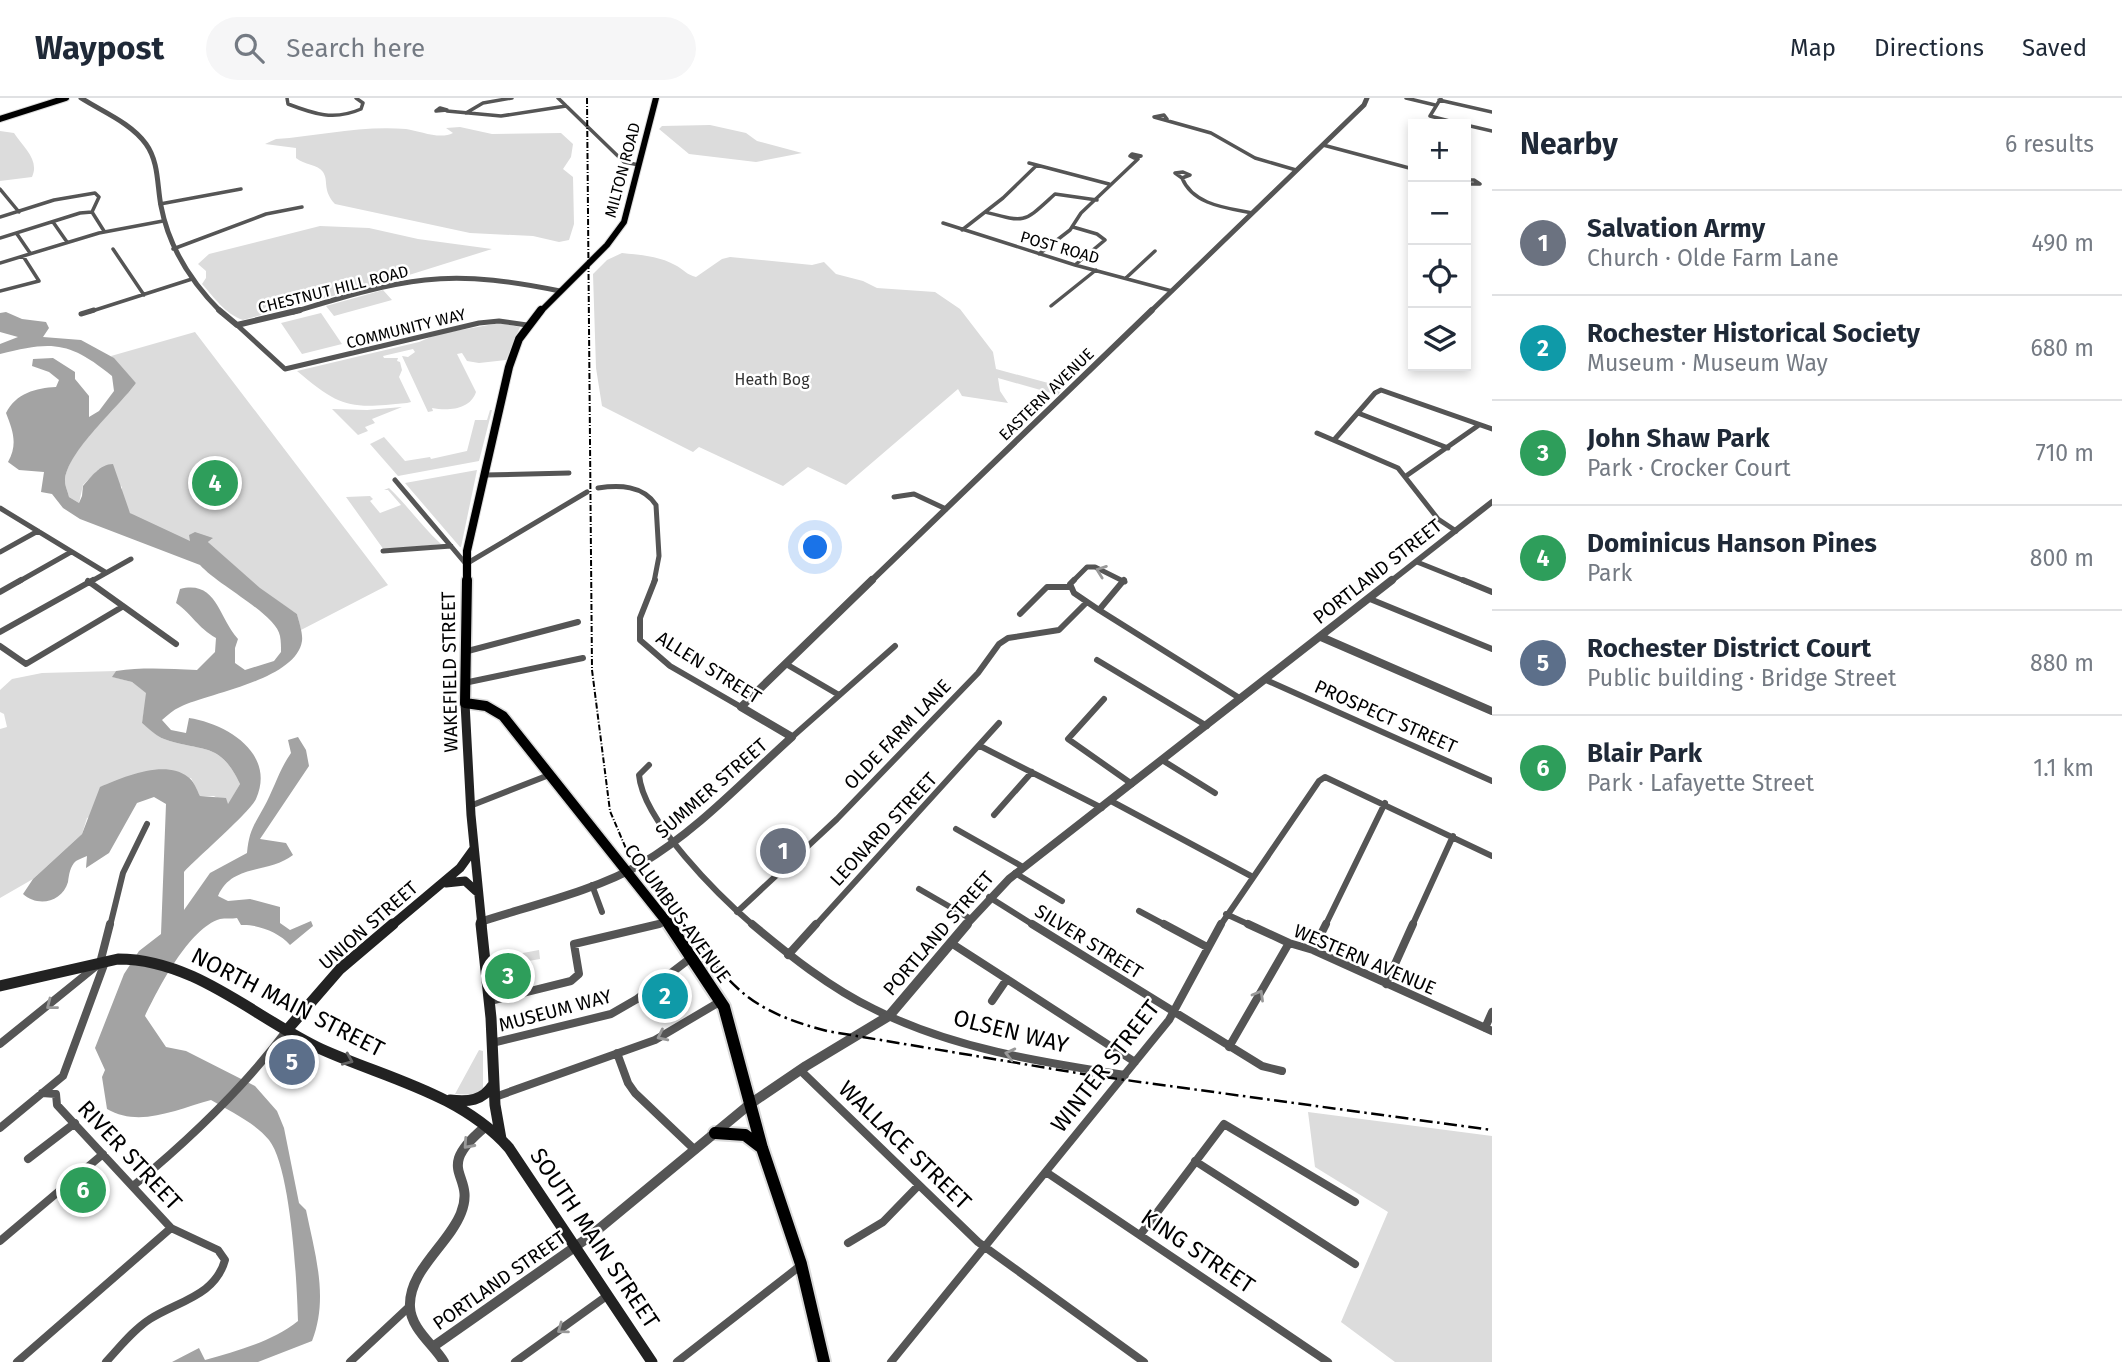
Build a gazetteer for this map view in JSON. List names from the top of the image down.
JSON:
{
  "streets": {
    "main road": [
      "MILTON ROAD",
      "WAKEFIELD STREET",
      "COLUMBUS AVENUE",
      "UNION STREET",
      "NORTH MAIN STREET",
      "SOUTH MAIN STREET"
    ],
    "street": [
      "POST ROAD",
      "CHESTNUT HILL ROAD",
      "COMMUNITY WAY",
      "EASTERN AVENUE",
      "PORTLAND STREET",
      "ALLEN STREET",
      "PROSPECT STREET",
      "OLDE FARM LANE",
      "SUMMER STREET",
      "LEONARD STREET",
      "SILVER STREET",
      "WESTERN AVENUE",
      "MUSEUM WAY",
      "OLSEN WAY",
      "WINTER STREET",
      "WALLACE STREET",
      "RIVER STREET",
      "KING STREET"
    ]
  },
  "crossings": [
    ["MILTON ROAD", "WAKEFIELD STREET"],
    ["POST ROAD", "EASTERN AVENUE"],
    ["CHESTNUT HILL ROAD", "COMMUNITY WAY"],
    ["CHESTNUT HILL ROAD", "WAKEFIELD STREET"],
    ["COMMUNITY WAY", "WAKEFIELD STREET"],
    ["EASTERN AVENUE", "ALLEN STREET"],
    ["PORTLAND STREET", "PROSPECT STREET"],
    ["PORTLAND STREET", "COLUMBUS AVENUE"],
    ["PORTLAND STREET", "SILVER STREET"],
    ["PORTLAND STREET", "OLSEN WAY"],
    ["PORTLAND STREET", "WALLACE STREET"],
    ["PORTLAND STREET", "SOUTH MAIN STREET"],
    ["ALLEN STREET", "SUMMER STREET"],
    ["WAKEFIELD STREET", "SUMMER STREET"],
    ["WAKEFIELD STREET", "COLUMBUS AVENUE"],
    ["WAKEFIELD STREET", "UNION STREET"],
    ["WAKEFIELD STREET", "NORTH MAIN STREET"],
    ["WAKEFIELD STREET", "MUSEUM WAY"],
    ["WAKEFIELD STREET", "SOUTH MAIN STREET"],
    ["OLDE FARM LANE", "OLSEN WAY"],
    ["SUMMER STREET", "COLUMBUS AVENUE"],
    ["SUMMER STREET", "OLSEN WAY"],
    ["LEONARD STREET", "OLSEN WAY"],
    ["COLUMBUS AVENUE", "MUSEUM WAY"],
    ["UNION STREET", "NORTH MAIN STREET"],
    ["SILVER STREET", "WINTER STREET"],
    ["WESTERN AVENUE", "WINTER STREET"],
    ["NORTH MAIN STREET", "RIVER STREET"],
    ["NORTH MAIN STREET", "SOUTH MAIN STREET"],
    ["OLSEN WAY", "WINTER STREET"],
    ["WINTER STREET", "WALLACE STREET"],
    ["WINTER STREET", "KING STREET"]
  ],
  "parks": ["Heath Bog"],
  "page": {
    "header": "Waypost",
    "search": "Search here",
    "nav": ["Map", "Directions", "Saved"],
    "heading": ["Nearby", "6 results"],
    "map_buttons": ["+", "−"],
    "list": [
      {
        "mark": "1",
        "name": "Salvation Army",
        "note": "Church · Olde Farm Lane",
        "value": "490 m"
      },
      {
        "mark": "2",
        "name": "Rochester Historical Society",
        "note": "Museum · Museum Way",
        "value": "680 m"
      },
      {
        "mark": "3",
        "name": "John Shaw Park",
        "note": "Park · Crocker Court",
        "value": "710 m"
      },
      {
        "mark": "4",
        "name": "Dominicus Hanson Pines",
        "note": "Park",
        "value": "800 m"
      },
      {
        "mark": "5",
        "name": "Rochester District Court",
        "note": "Public building · Bridge Street",
        "value": "880 m"
      },
      {
        "mark": "6",
        "name": "Blair Park",
        "note": "Park · Lafayette Street",
        "value": "1.1 km"
      }
    ],
    "pins": [
      "4",
      "1",
      "3",
      "2",
      "5",
      "6"
    ]
  }
}
